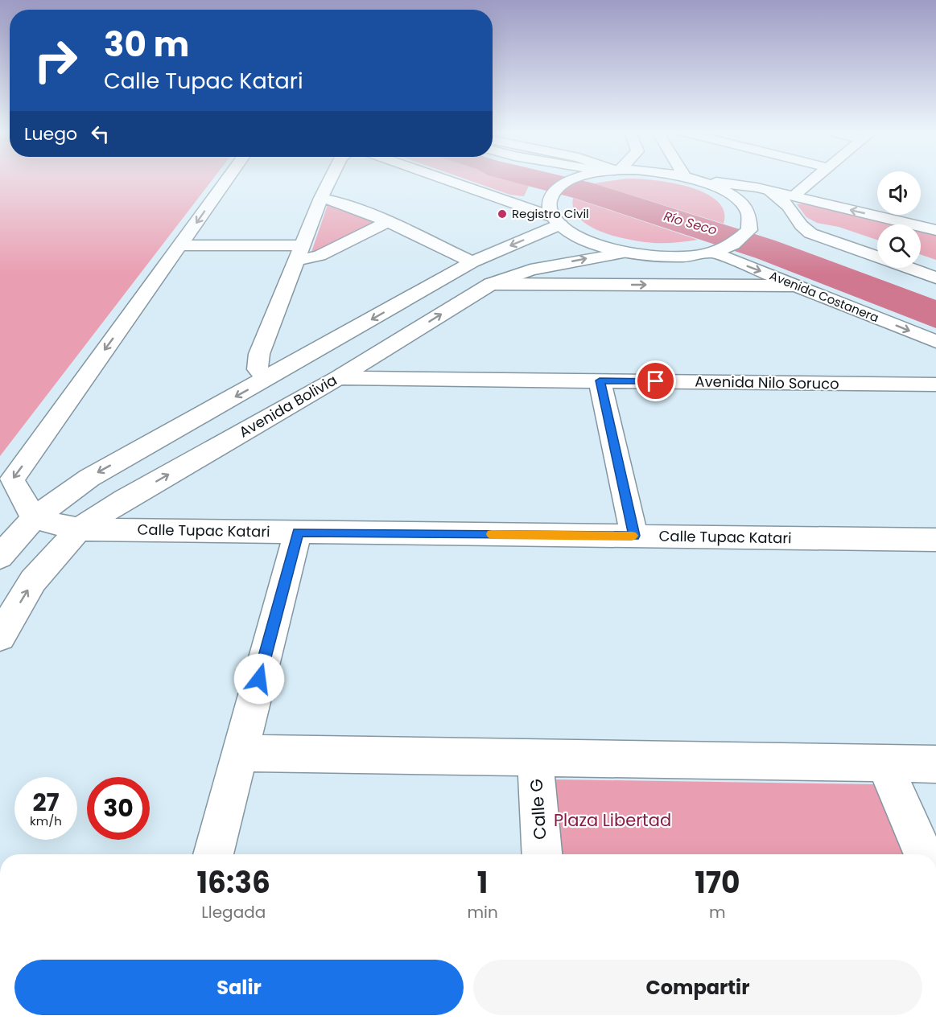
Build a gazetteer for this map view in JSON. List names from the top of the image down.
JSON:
{
  "streets": {
    "street": [
      "Avenida Costanera",
      "Avenida Nilo Soruco",
      "Avenida Bolivia",
      "Calle Tupac Katari",
      "Calle G"
    ]
  },
  "crossings": [
    ["Avenida Nilo Soruco", "Avenida Bolivia"],
    ["Avenida Bolivia", "Calle Tupac Katari"]
  ],
  "water": ["Río Seco"],
  "parks": ["Plaza Libertad"],
  "places": ["Registro Civil"],
  "page": {
    "turn": ["30 m", "Calle Tupac Katari"],
    "then": "Luego",
    "speed": "27 km/h",
    "limit": "30",
    "eta": [
      "16:36",
      "Llegada",
      "1",
      "min",
      "170",
      "m"
    ],
    "buttons": ["Salir", "Compartir"]
  }
}
